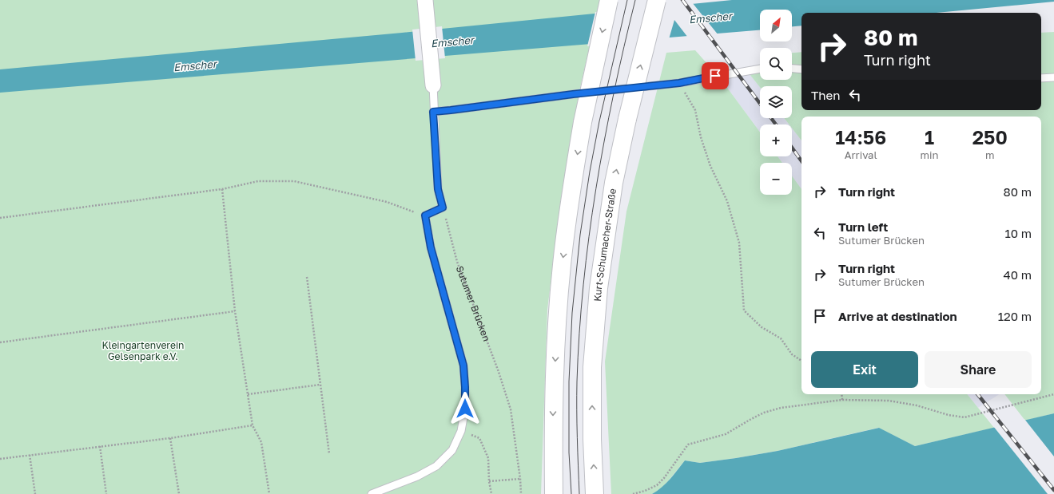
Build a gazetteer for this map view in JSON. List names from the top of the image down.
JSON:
{
  "streets": {
    "main road": ["Kurt-Schumacher-Straße"],
    "path": ["Sutumer Brücken"]
  },
  "water": ["Emscher"],
  "parks": ["Kleingartenverein Gelsenpark e.V."],
  "north": "top right",
  "page": {
    "map_buttons": ["+", "−"],
    "turn": ["80 m", "Turn right"],
    "then": "Then",
    "eta": [
      "14:56",
      "Arrival",
      "1",
      "min",
      "250",
      "m"
    ],
    "list": [
      {
        "name": "Turn right",
        "value": "80 m"
      },
      {
        "name": "Turn left",
        "note": "Sutumer Brücken",
        "value": "10 m"
      },
      {
        "name": "Turn right",
        "note": "Sutumer Brücken",
        "value": "40 m"
      },
      {
        "name": "Arrive at destination",
        "value": "120 m"
      }
    ],
    "buttons": ["Exit", "Share"]
  }
}
